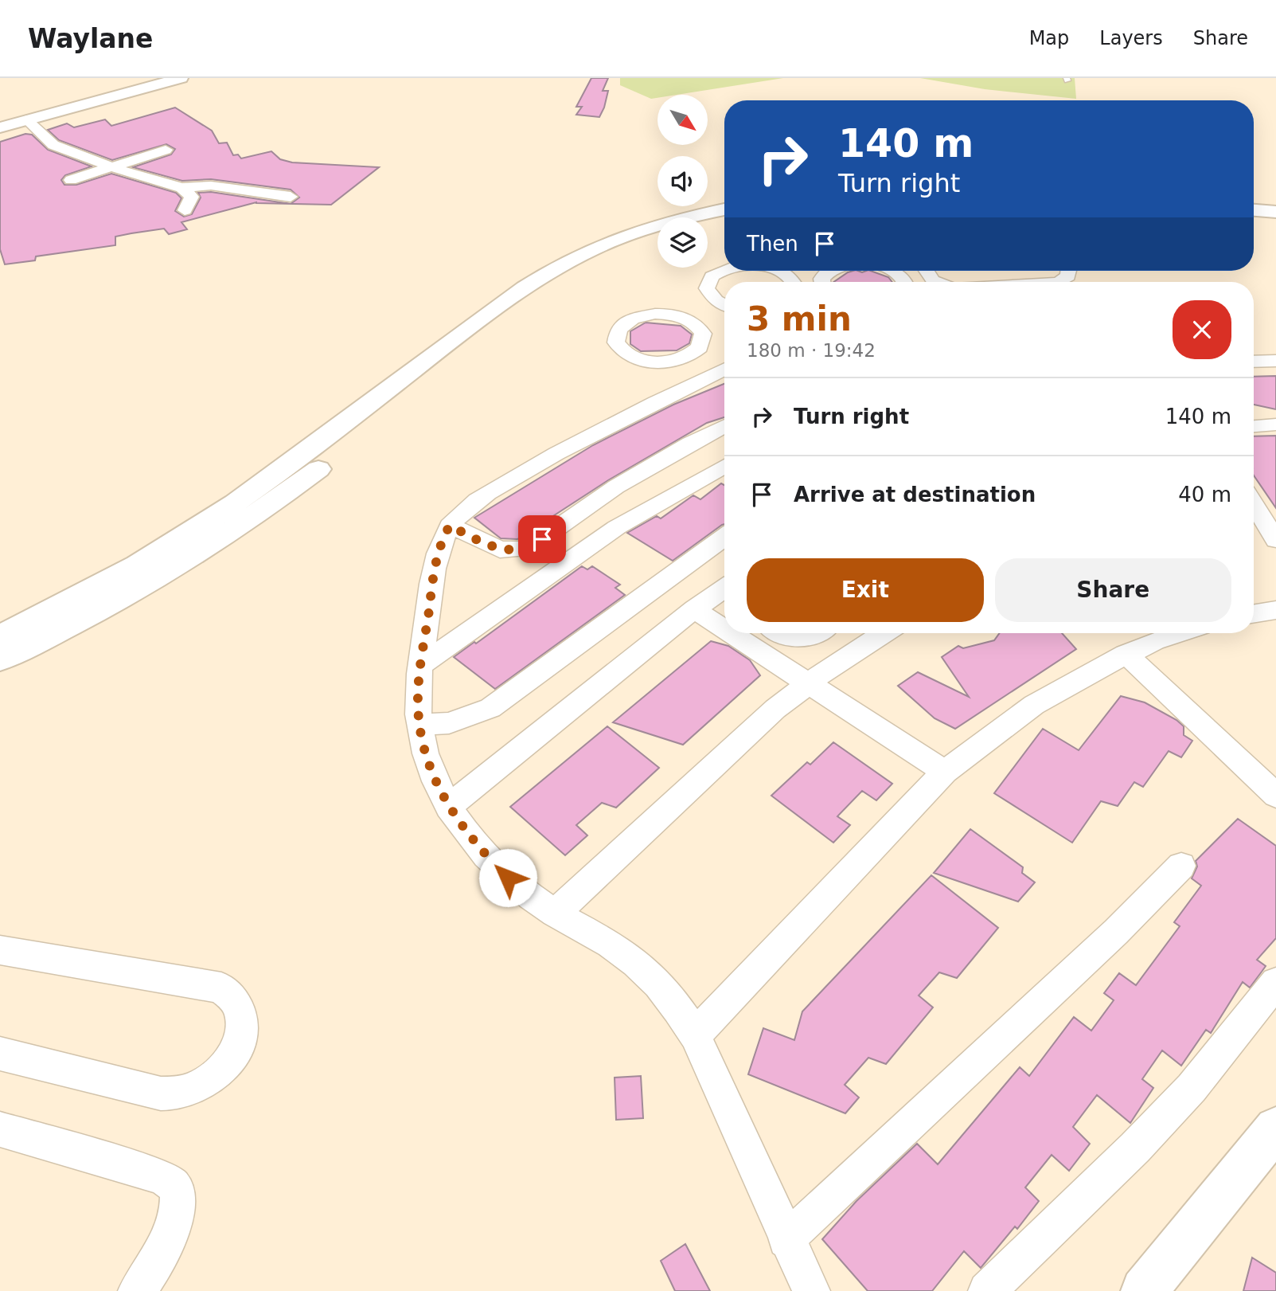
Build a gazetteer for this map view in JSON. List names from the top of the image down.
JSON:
{
  "north": "bottom right",
  "page": {
    "header": "Waylane",
    "nav": ["Map", "Layers", "Share"],
    "turn": ["140 m", "Turn right"],
    "then": "Then",
    "heading": ["3 min", "180 m · 19:42"],
    "list": [
      {
        "name": "Turn right",
        "value": "140 m"
      },
      {
        "name": "Arrive at destination",
        "value": "40 m"
      }
    ],
    "buttons": ["Exit", "Share"]
  }
}
